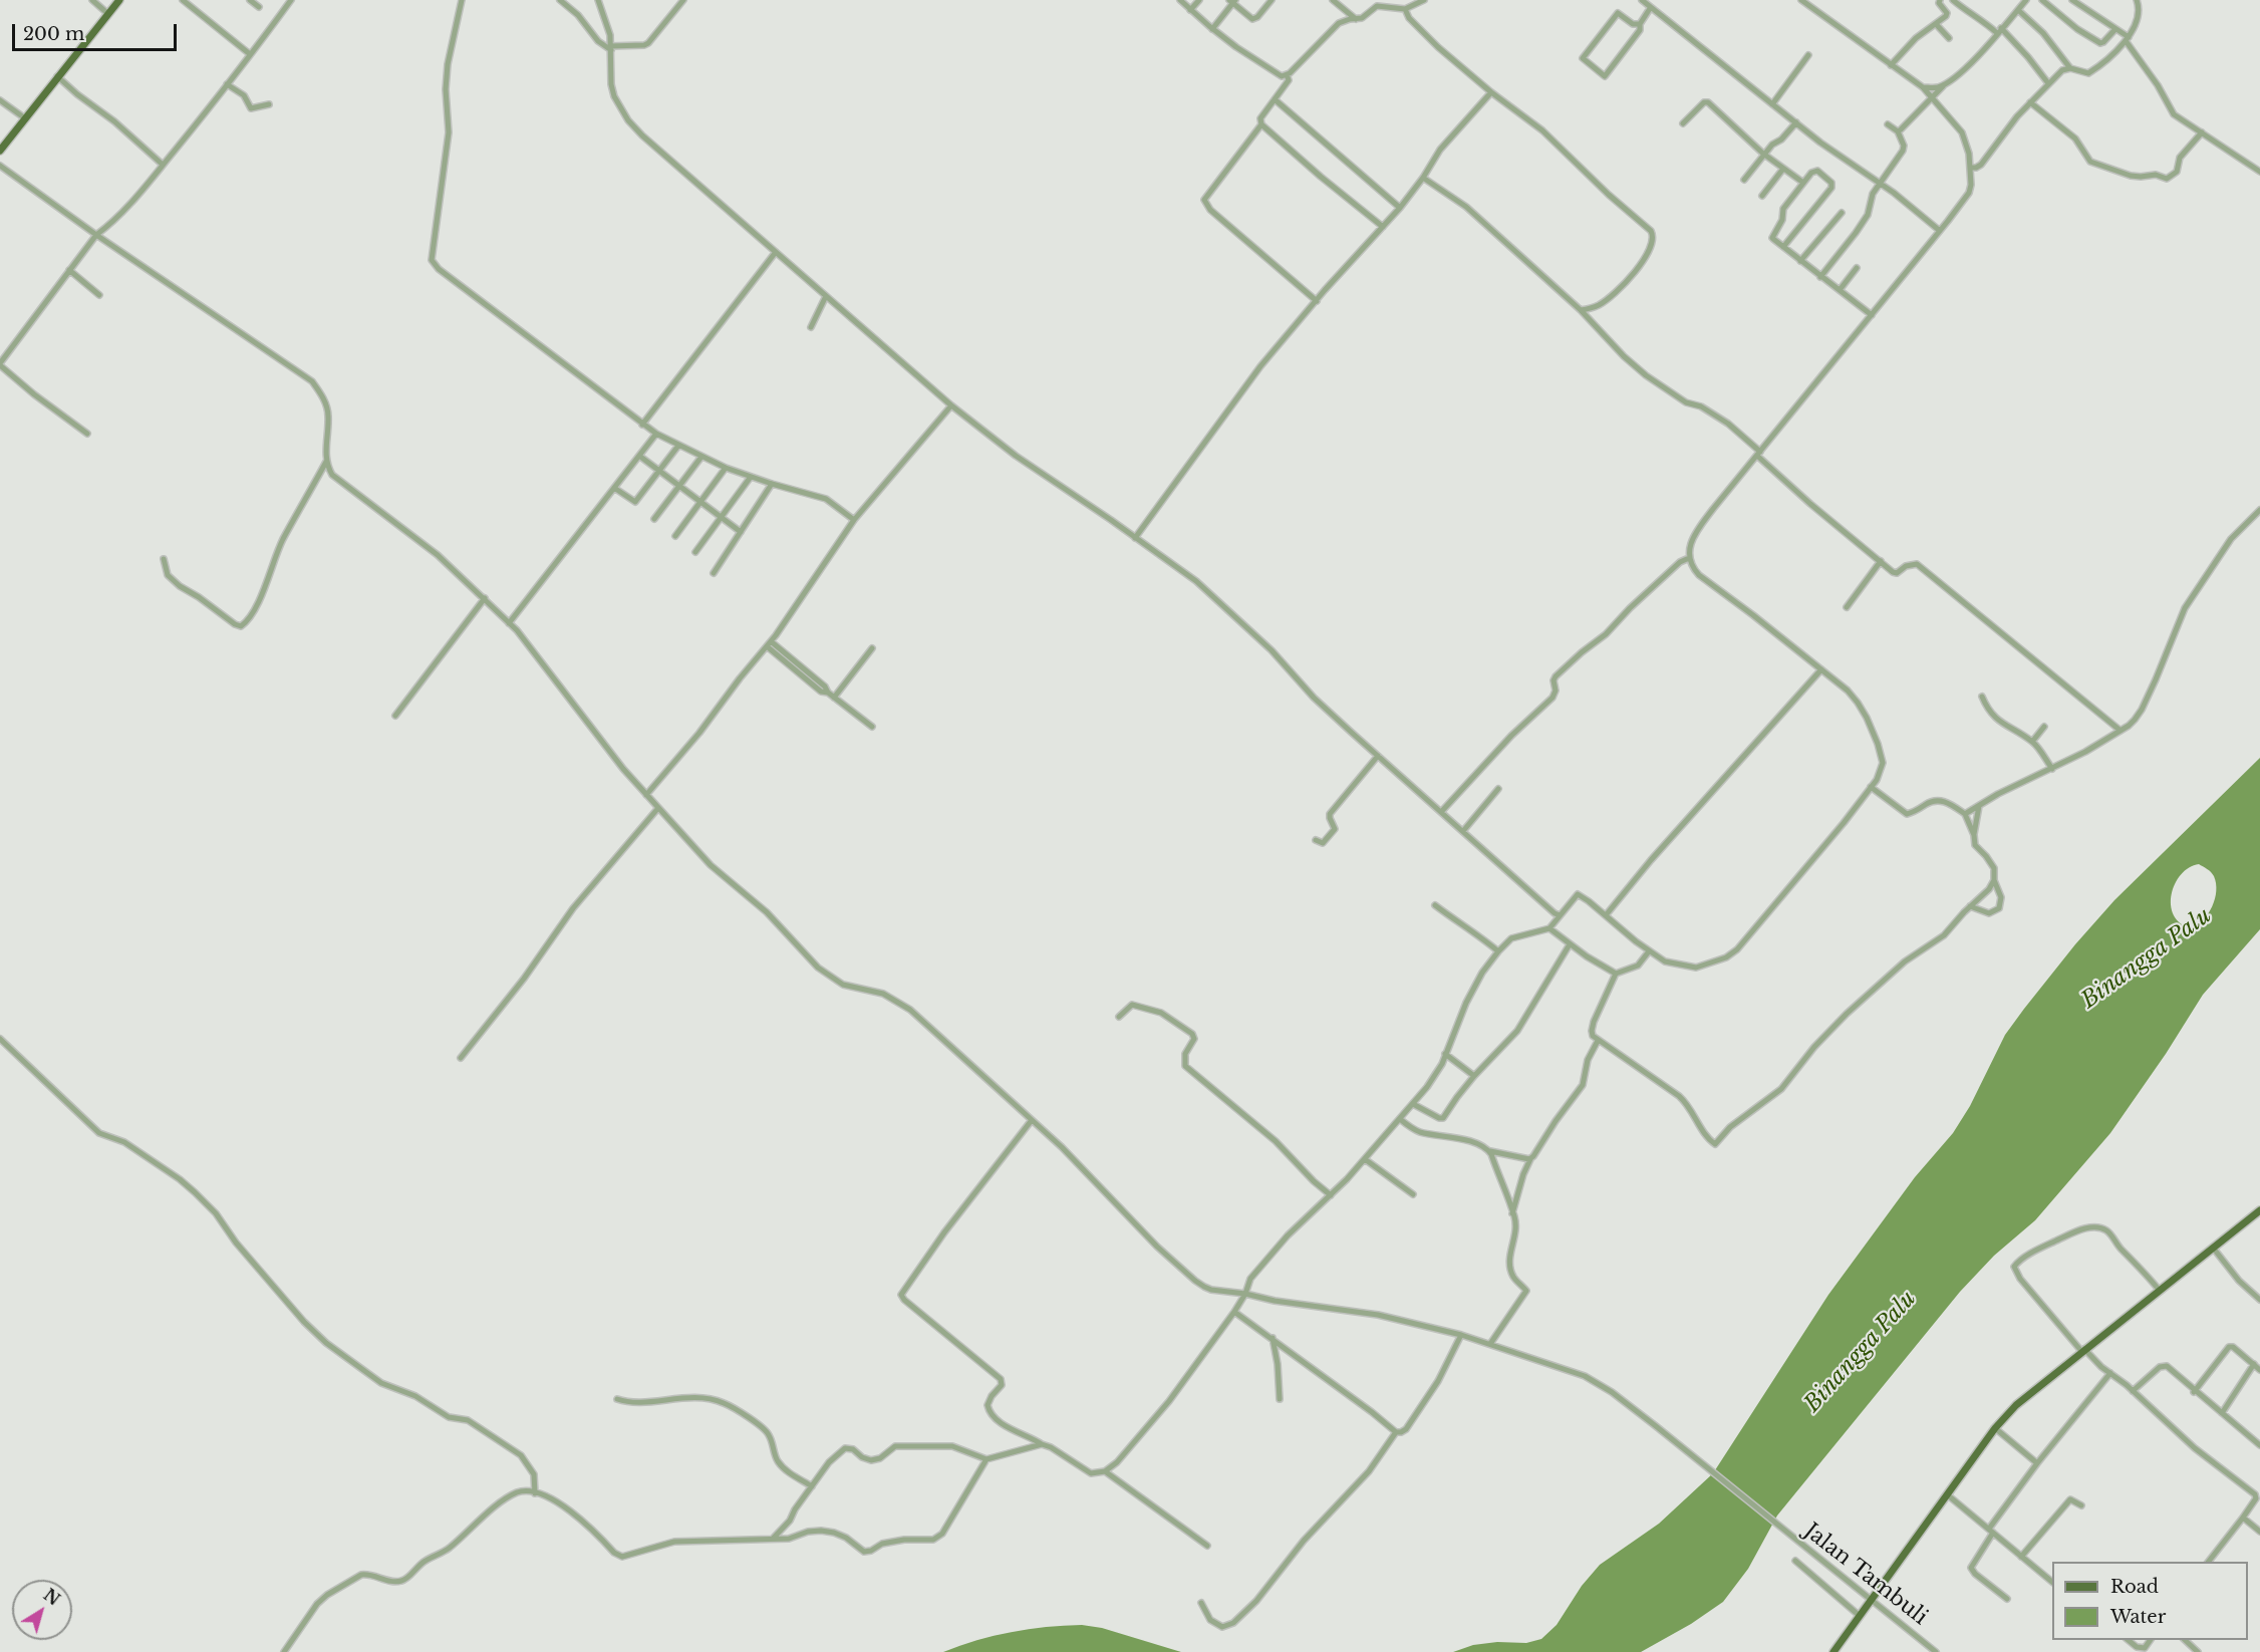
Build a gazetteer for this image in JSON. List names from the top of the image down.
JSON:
{
  "streets": {
    "street": ["Jalan Tambuli"]
  },
  "water": ["Binangga Palu"],
  "legend": ["Road", "Water"],
  "scale_bar": "200 m",
  "north": "top right"
}
